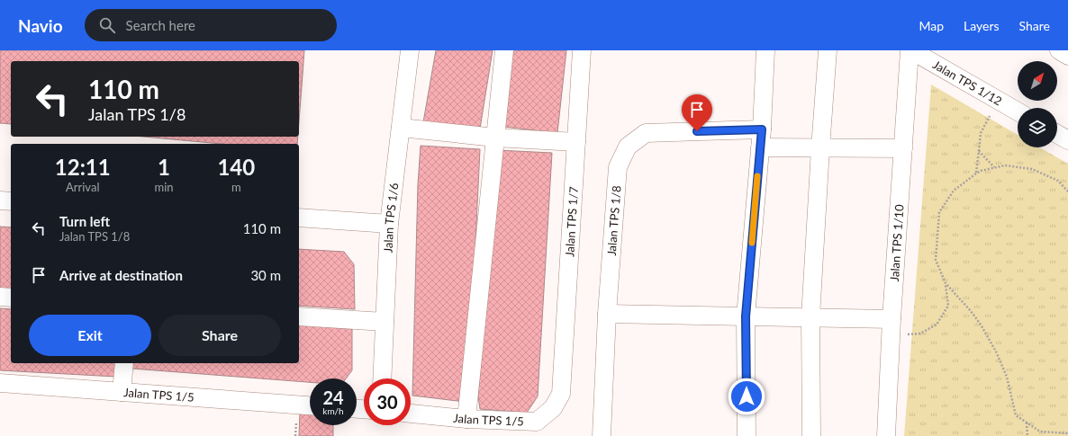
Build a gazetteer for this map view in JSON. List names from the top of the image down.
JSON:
{
  "streets": {
    "street": [
      "Jalan TPS 1/12",
      "Jalan TPS 1/6",
      "Jalan TPS 1/8",
      "Jalan TPS 1/7",
      "Jalan TPS 1/10",
      "Jalan TPS 1/5"
    ]
  },
  "crossings": [
    ["Jalan TPS 1/12", "Jalan TPS 1/10"],
    ["Jalan TPS 1/7", "Jalan TPS 1/5"]
  ],
  "north": "top right",
  "page": {
    "header": "Navio",
    "search": "Search here",
    "nav": ["Map", "Layers", "Share"],
    "turn": ["110 m", "Jalan TPS 1/8"],
    "eta": [
      "12:11",
      "Arrival",
      "1",
      "min",
      "140",
      "m"
    ],
    "list": [
      {
        "name": "Turn left",
        "note": "Jalan TPS 1/8",
        "value": "110 m"
      },
      {
        "name": "Arrive at destination",
        "value": "30 m"
      }
    ],
    "buttons": ["Exit", "Share"],
    "speed": "24 km/h",
    "limit": "30"
  }
}
